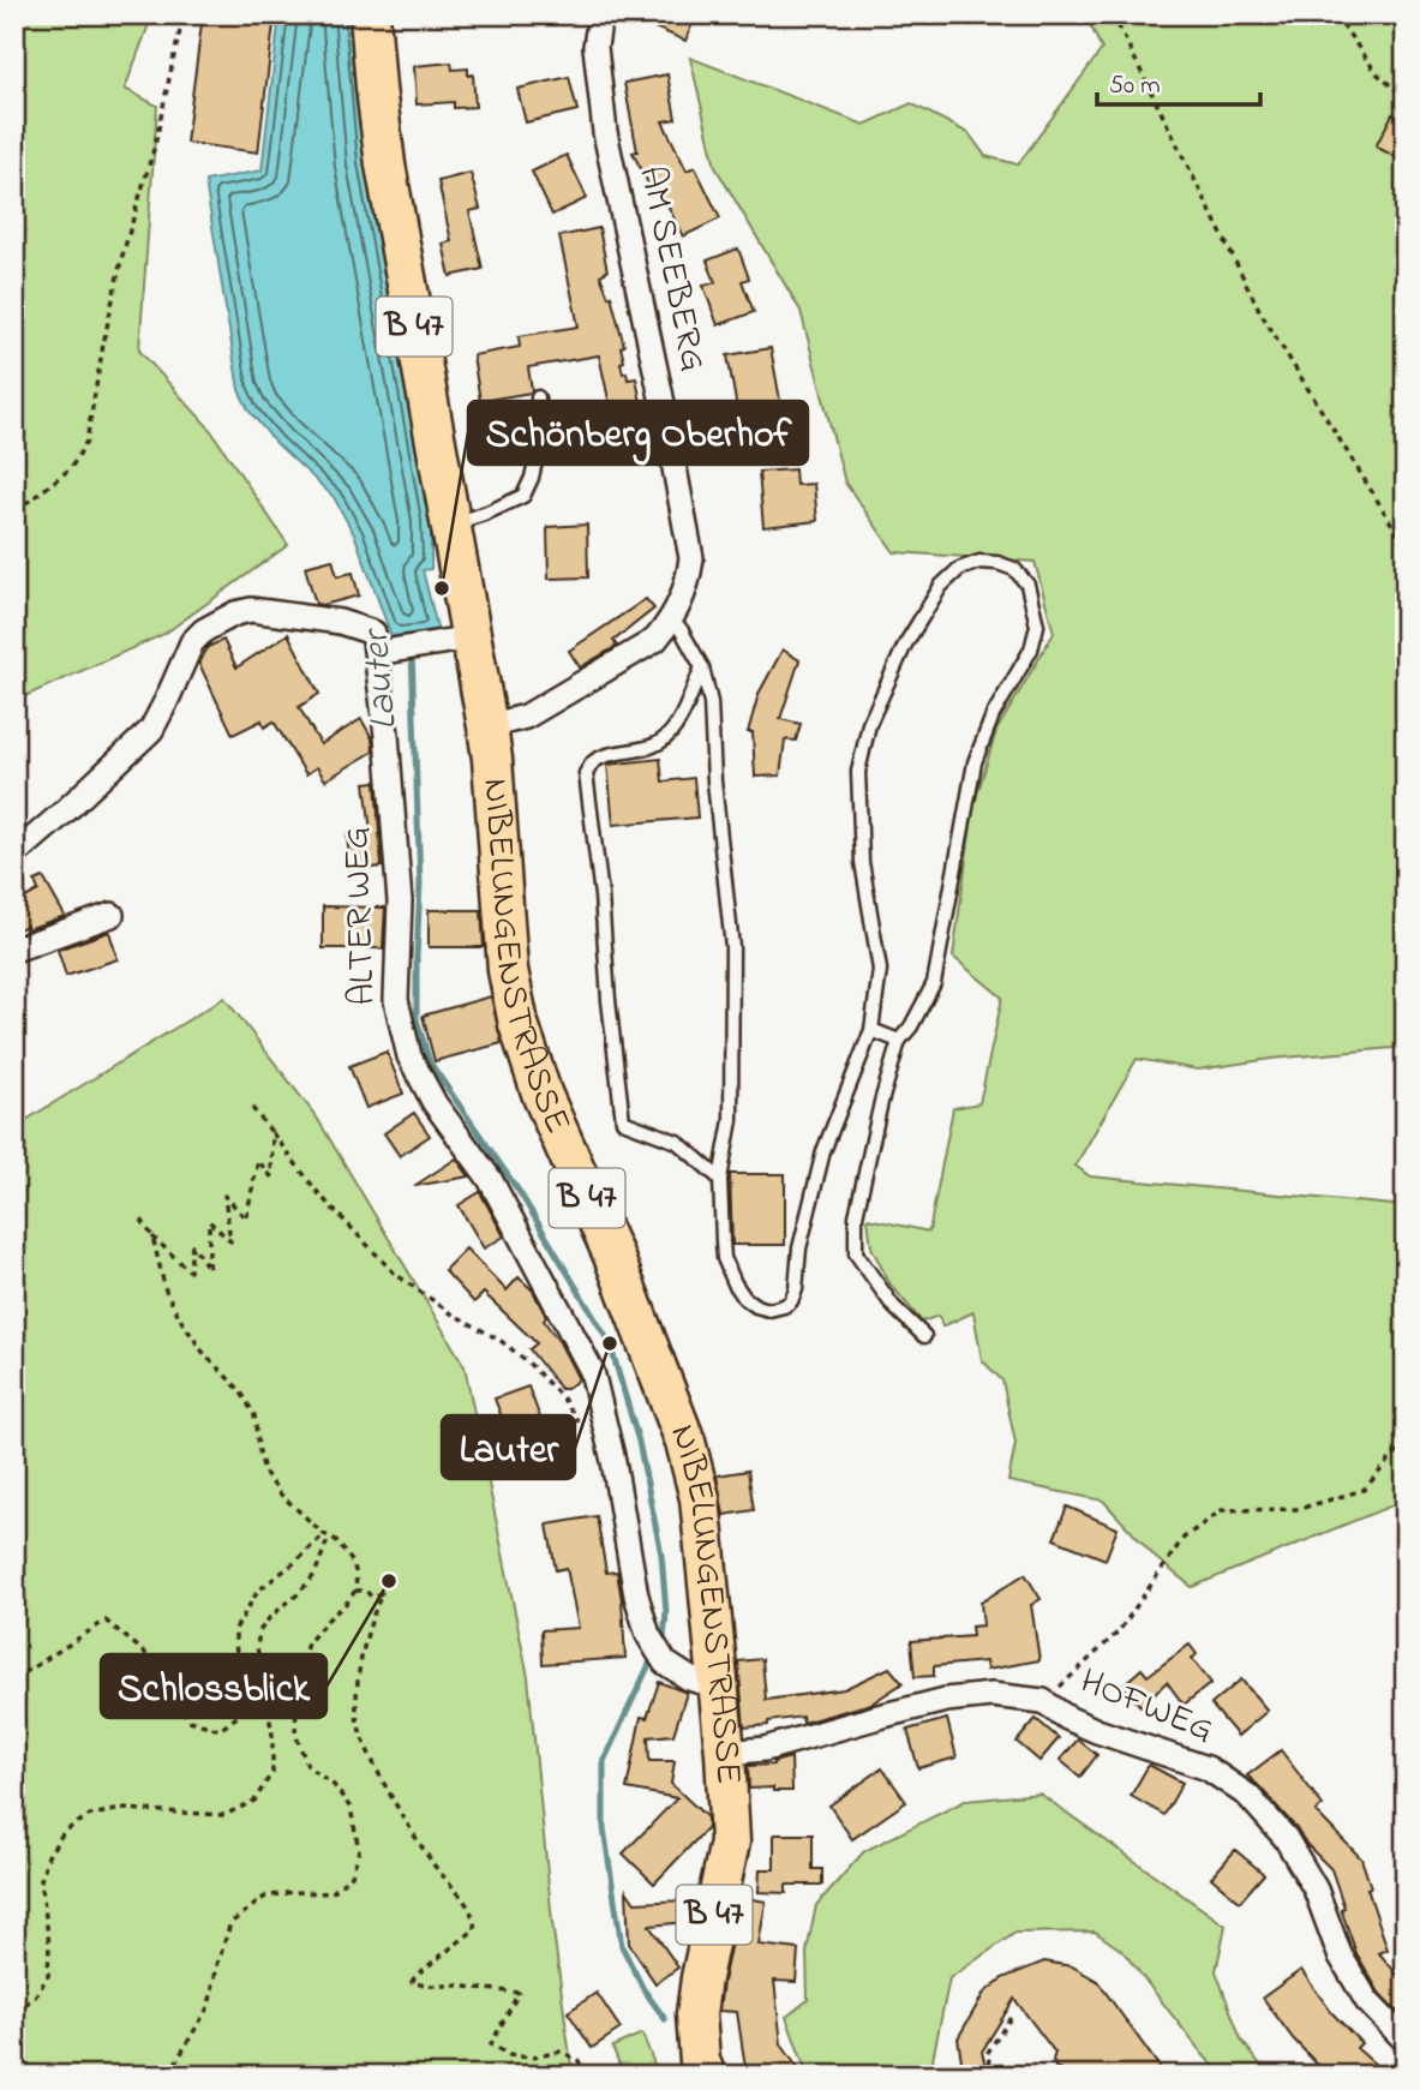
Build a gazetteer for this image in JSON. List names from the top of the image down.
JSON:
{
  "streets": {
    "main road": ["B 47", "NIBELUNGENSTRASSE"],
    "street": ["AM SEEBERG", "ALTER WEG", "HOFWEG"]
  },
  "crossings": [
    ["AM SEEBERG", "NIBELUNGENSTRASSE"],
    ["ALTER WEG", "NIBELUNGENSTRASSE"],
    ["NIBELUNGENSTRASSE", "HOFWEG"]
  ],
  "water": ["Lauter"],
  "places": ["Schönberg Oberhof", "Lauter", "Schlossblick"],
  "scale_bar": "50 m"
}
